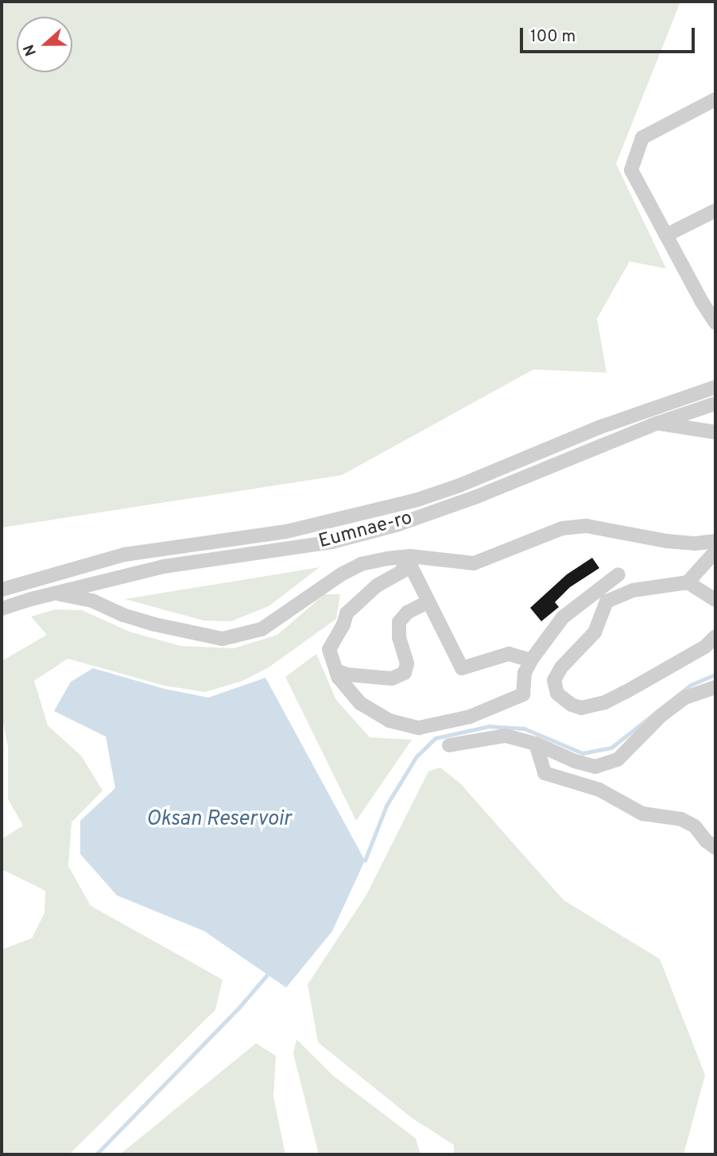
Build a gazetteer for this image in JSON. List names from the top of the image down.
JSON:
{
  "streets": {
    "street": ["Eumnae-ro"]
  },
  "water": ["Oksan Reservoir"],
  "scale_bar": "100 m",
  "north": "left"
}
